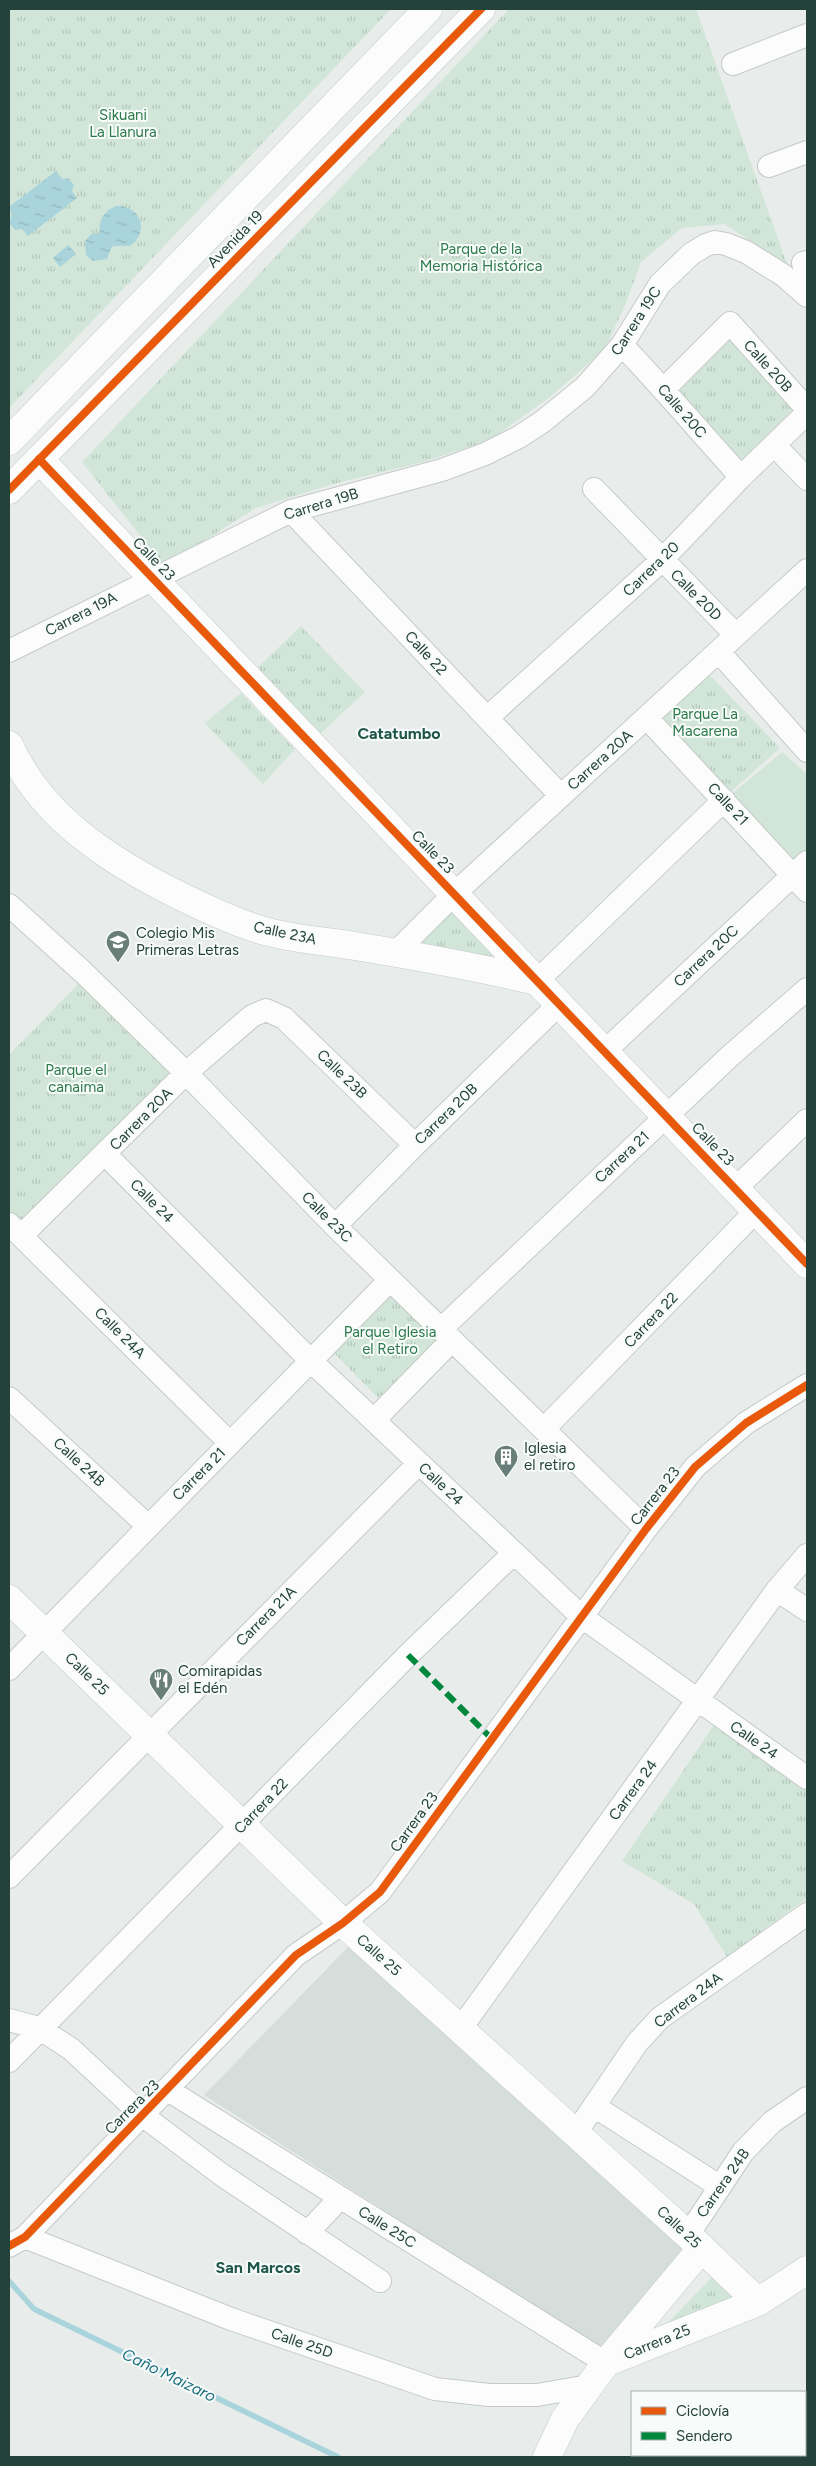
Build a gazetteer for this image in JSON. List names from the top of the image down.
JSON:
{
  "streets": {
    "street": [
      "Avenida 19",
      "Carrera 19C",
      "Calle 20B",
      "Calle 20C",
      "Carrera 19B",
      "Calle 23",
      "Carrera 20",
      "Calle 20D",
      "Carrera 19A",
      "Calle 22",
      "Carrera 20A",
      "Calle 21",
      "Calle 23A",
      "Carrera 20C",
      "Calle 23B",
      "Carrera 20B",
      "Carrera 21",
      "Calle 24",
      "Calle 23C",
      "Carrera 22",
      "Calle 24A",
      "Calle 24B",
      "Carrera 23",
      "Carrera 21A",
      "Calle 25",
      "Carrera 24",
      "Carrera 24A",
      "Carrera 24B",
      "Calle 25C",
      "Carrera 25",
      "Calle 25D"
    ]
  },
  "crossings": [
    ["Avenida 19", "Calle 23"],
    ["Carrera 19C", "Calle 20C"],
    ["Carrera 19C", "Carrera 19B"],
    ["Calle 20B", "Calle 20C"],
    ["Calle 20B", "Carrera 20"],
    ["Calle 20C", "Carrera 20"],
    ["Carrera 19B", "Calle 23"],
    ["Carrera 19B", "Carrera 19A"],
    ["Carrera 19B", "Calle 22"],
    ["Calle 23", "Carrera 19A"],
    ["Calle 23", "Carrera 20A"],
    ["Calle 23", "Calle 23A"],
    ["Calle 23", "Carrera 20C"],
    ["Calle 23", "Carrera 20B"],
    ["Calle 23", "Carrera 21"],
    ["Calle 23", "Carrera 22"],
    ["Carrera 20", "Calle 20D"],
    ["Carrera 20", "Calle 22"],
    ["Calle 20D", "Carrera 20A"],
    ["Calle 22", "Carrera 20A"],
    ["Carrera 20A", "Calle 21"],
    ["Carrera 20A", "Calle 23A"],
    ["Carrera 20A", "Calle 23B"],
    ["Carrera 20A", "Calle 24"],
    ["Carrera 20A", "Calle 23C"],
    ["Carrera 20A", "Calle 24A"],
    ["Calle 21", "Carrera 20C"],
    ["Calle 23B", "Carrera 20B"],
    ["Carrera 20B", "Calle 23C"],
    ["Carrera 21", "Calle 24"],
    ["Carrera 21", "Calle 23C"],
    ["Carrera 21", "Calle 24A"],
    ["Carrera 21", "Calle 24B"],
    ["Carrera 21", "Calle 25"],
    ["Calle 24", "Carrera 22"],
    ["Calle 24", "Carrera 23"],
    ["Calle 24", "Carrera 21A"],
    ["Calle 24", "Carrera 24"],
    ["Calle 23C", "Carrera 22"],
    ["Calle 23C", "Carrera 23"],
    ["Carrera 22", "Calle 25"],
    ["Carrera 23", "Calle 25"],
    ["Carrera 23", "Calle 25C"],
    ["Carrera 23", "Calle 25D"],
    ["Carrera 21A", "Calle 25"],
    ["Calle 25", "Carrera 24"],
    ["Calle 25", "Carrera 24A"],
    ["Calle 25", "Carrera 24B"],
    ["Calle 25", "Carrera 25"],
    ["Carrera 24B", "Calle 25C"],
    ["Carrera 24B", "Carrera 25"],
    ["Calle 25C", "Carrera 25"],
    ["Carrera 25", "Calle 25D"]
  ],
  "districts": ["Catatumbo", "San Marcos"],
  "water": ["Caño Maizaro"],
  "parks": [
    "Sikuani La Llanura",
    "Parque de la Memoria Histórica",
    "Parque La Macarena",
    "Parque el canaima",
    "Parque Iglesia el Retiro"
  ],
  "places": {
    "school or university": ["Colegio Mis Primeras Letras"],
    "building": ["Iglesia el retiro"],
    "restaurant": ["Comirapidas el Edén"]
  },
  "legend": ["Ciclovía", "Sendero"]
}
